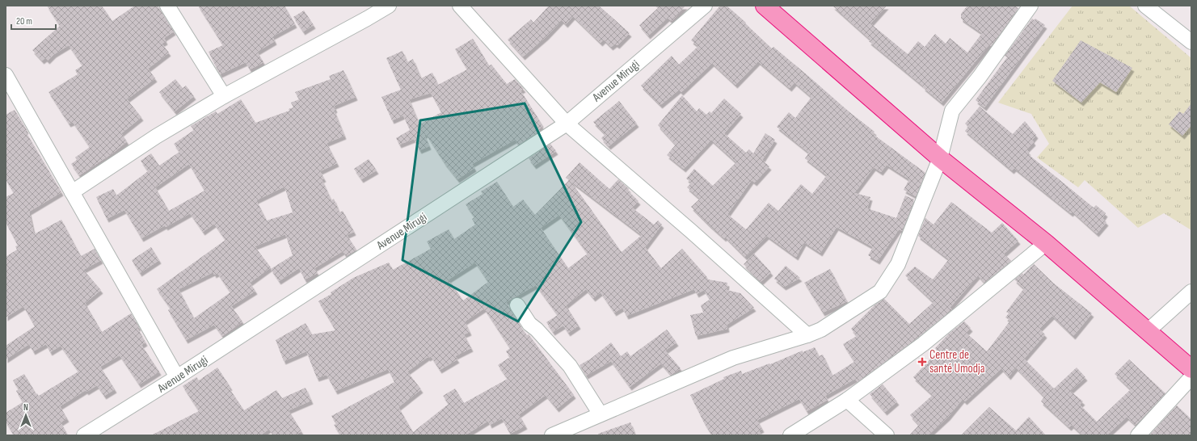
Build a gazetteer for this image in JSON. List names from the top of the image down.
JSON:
{
  "streets": {
    "street": ["Avenue Mirugi"]
  },
  "places": {
    "health": ["Centre de santé Umodja"]
  },
  "scale_bar": "20 m",
  "north": "top"
}
